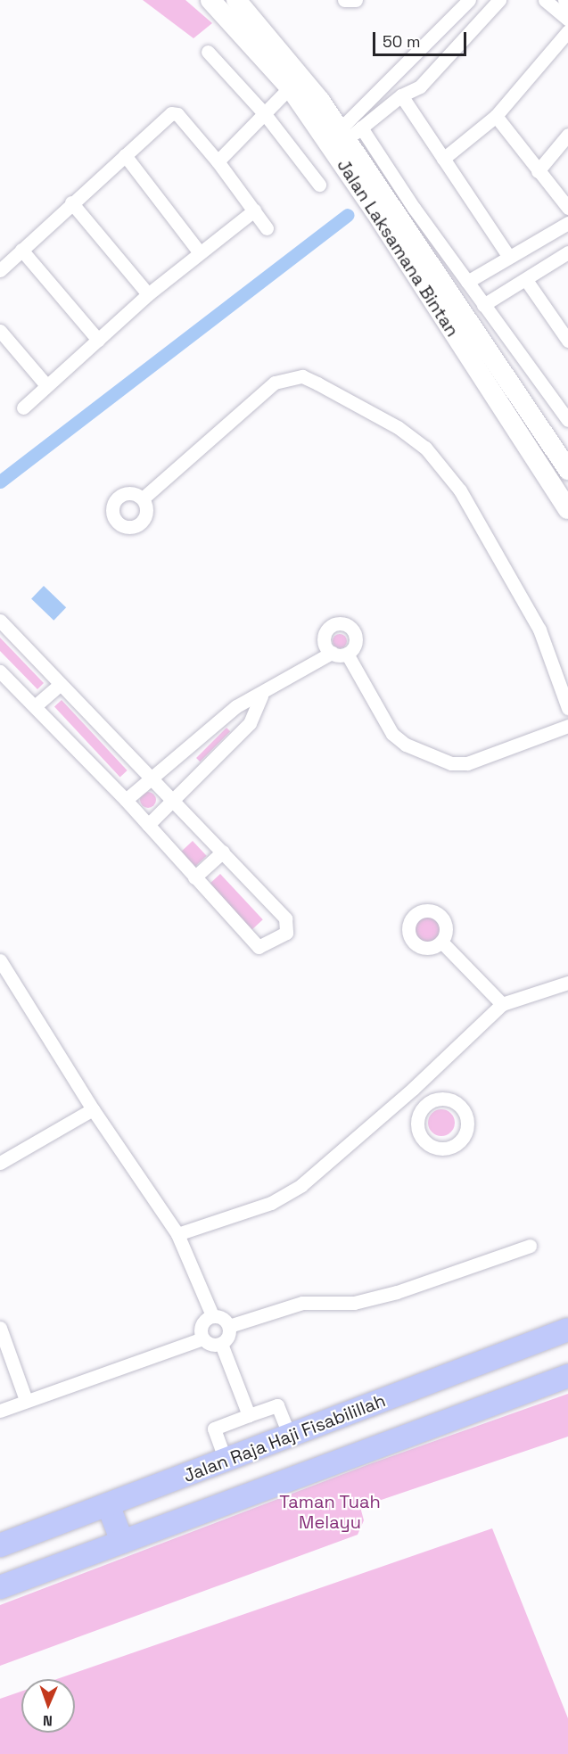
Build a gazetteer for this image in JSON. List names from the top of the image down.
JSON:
{
  "streets": {
    "main road": ["Jalan Laksamana Bintan", "Jalan Raja Haji Fisabilillah"]
  },
  "parks": ["Taman Tuah Melayu"],
  "scale_bar": "50 m",
  "north": "bottom"
}
